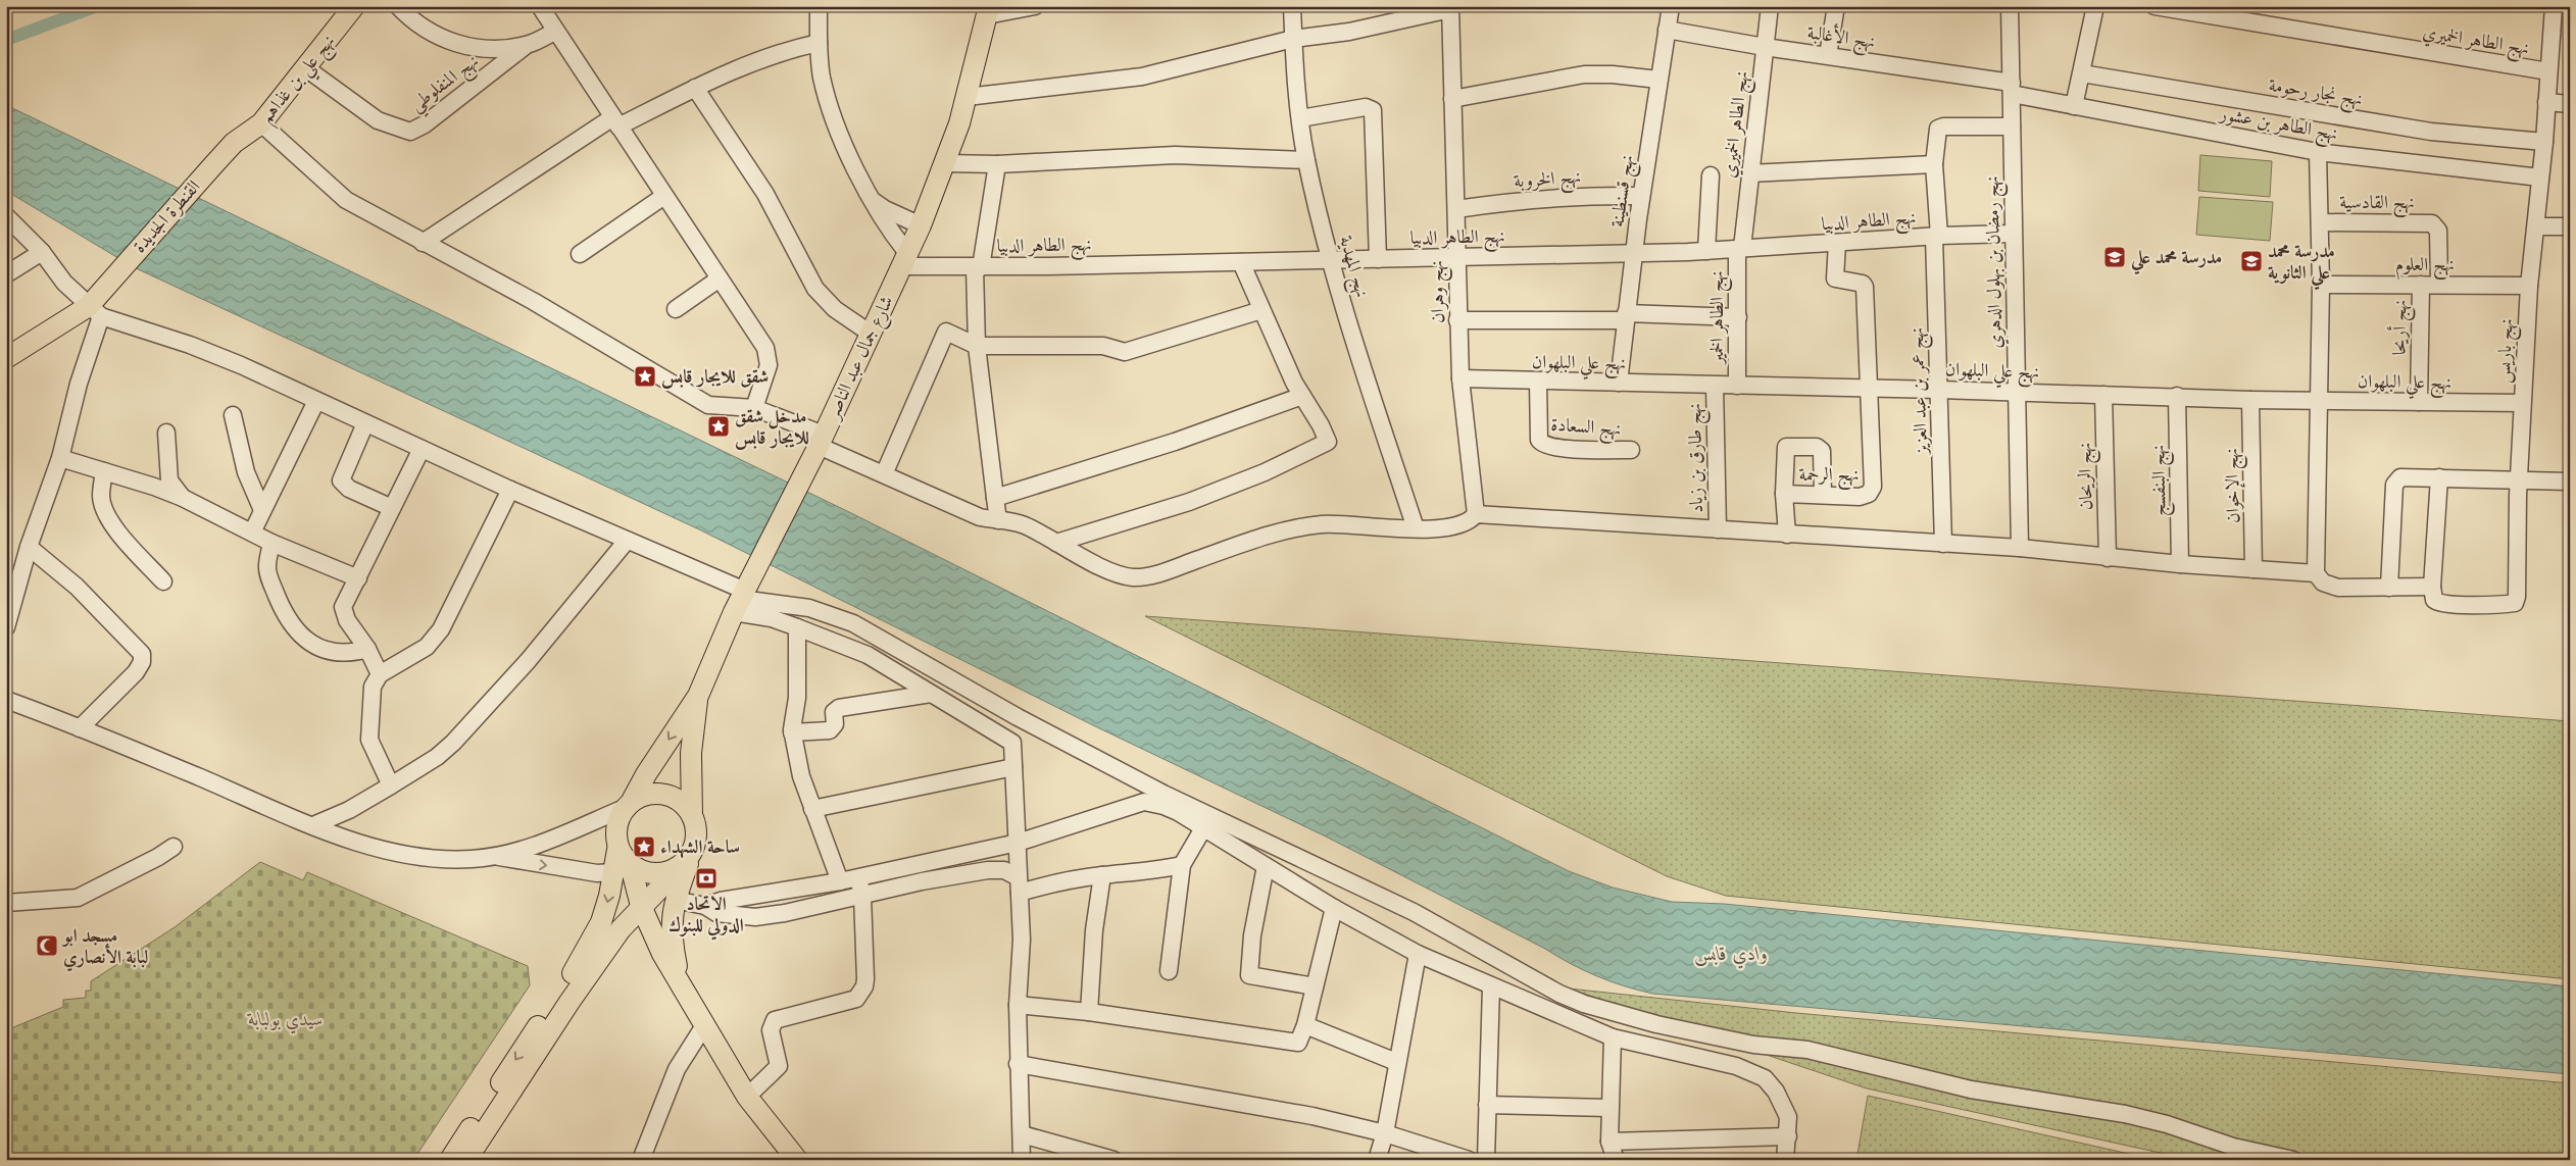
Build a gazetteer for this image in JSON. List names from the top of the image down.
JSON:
{
  "streets": {
    "main road": ["نهج علي بن غذاهم", "القنطرة الجديدة", "شارع جمال عبد الناصر"],
    "street": [
      "نهج الأغالبة",
      "نهج الطاهر الخميري",
      "نهج المنفلوطي",
      "نهج نجار رحومة",
      "نهج الطاهر بن عشور",
      "نهج الخروبة",
      "نهج قسنطينة",
      "نهج القادسية",
      "نهج الطاهر الدبيا",
      "نهج رمضان بن بهلول الدهري",
      "نهج العلوم",
      "نهج المهدية",
      "نهج وهران",
      "نهج الطاهر الخمير",
      "نهج أريحا",
      "نهج باريس",
      "نهج علي البلهوان",
      "نهج عمر بن عبد العزيز",
      "نهج السعادة",
      "نهج طارق بن زياد",
      "نهج الرحمة",
      "نهج الريحان",
      "نهج البنفسج",
      "نهج الإخوان"
    ]
  },
  "crossings": [
    ["نهج الأغالبة", "نهج الطاهر الخميري"],
    ["نهج الأغالبة", "نهج الطاهر بن عشور"],
    ["نهج الأغالبة", "نهج قسنطينة"],
    ["نهج الأغالبة", "نهج رمضان بن بهلول الدهري"],
    ["نهج الطاهر الخميري", "نهج الطاهر الدبيا"],
    ["نهج الطاهر الخميري", "نهج الطاهر الخمير"],
    ["نهج الطاهر الخميري", "نهج باريس"],
    ["نهج علي بن غذاهم", "نهج المنفلوطي"],
    ["نهج علي بن غذاهم", "القنطرة الجديدة"],
    ["نهج نجار رحومة", "نهج باريس"],
    ["نهج الطاهر بن عشور", "نهج رمضان بن بهلول الدهري"],
    ["نهج الطاهر بن عشور", "نهج باريس"],
    ["نهج الخروبة", "نهج قسنطينة"],
    ["نهج الخروبة", "نهج وهران"],
    ["نهج قسنطينة", "نهج الطاهر الدبيا"],
    ["نهج قسنطينة", "نهج علي البلهوان"],
    ["نهج القادسية", "نهج العلوم"],
    ["نهج الطاهر الدبيا", "نهج رمضان بن بهلول الدهري"],
    ["نهج الطاهر الدبيا", "نهج المهدية"],
    ["نهج الطاهر الدبيا", "نهج وهران"],
    ["نهج الطاهر الدبيا", "نهج الطاهر الخمير"],
    ["نهج الطاهر الدبيا", "شارع جمال عبد الناصر"],
    ["نهج الطاهر الدبيا", "نهج عمر بن عبد العزيز"],
    ["نهج رمضان بن بهلول الدهري", "نهج علي البلهوان"],
    ["نهج رمضان بن بهلول الدهري", "نهج عمر بن عبد العزيز"],
    ["نهج العلوم", "نهج أريحا"],
    ["نهج العلوم", "نهج باريس"],
    ["نهج وهران", "نهج علي البلهوان"],
    ["نهج الطاهر الخمير", "نهج علي البلهوان"],
    ["نهج أريحا", "نهج علي البلهوان"],
    ["نهج باريس", "نهج علي البلهوان"],
    ["نهج علي البلهوان", "نهج عمر بن عبد العزيز"],
    ["نهج علي البلهوان", "نهج السعادة"],
    ["نهج علي البلهوان", "نهج طارق بن زياد"],
    ["نهج علي البلهوان", "نهج الرحمة"],
    ["نهج علي البلهوان", "نهج الريحان"],
    ["نهج علي البلهوان", "نهج البنفسج"],
    ["نهج علي البلهوان", "نهج الإخوان"]
  ],
  "water": ["وادي قابس"],
  "parks": ["سيدي بولبابة"],
  "places": {
    "school or university": ["مدرسة محمد علي", "مدرسة محمد علي الثانوية"],
    "place": ["شقق للايجار قابس", "مدخل شقق للايجار قابس", "ساحة الشهداء"],
    "bank": ["الاتحاد الدولي للبنوك"],
    "mosque": ["مسجد ابو لبابة الأنصاري"]
  }
}
